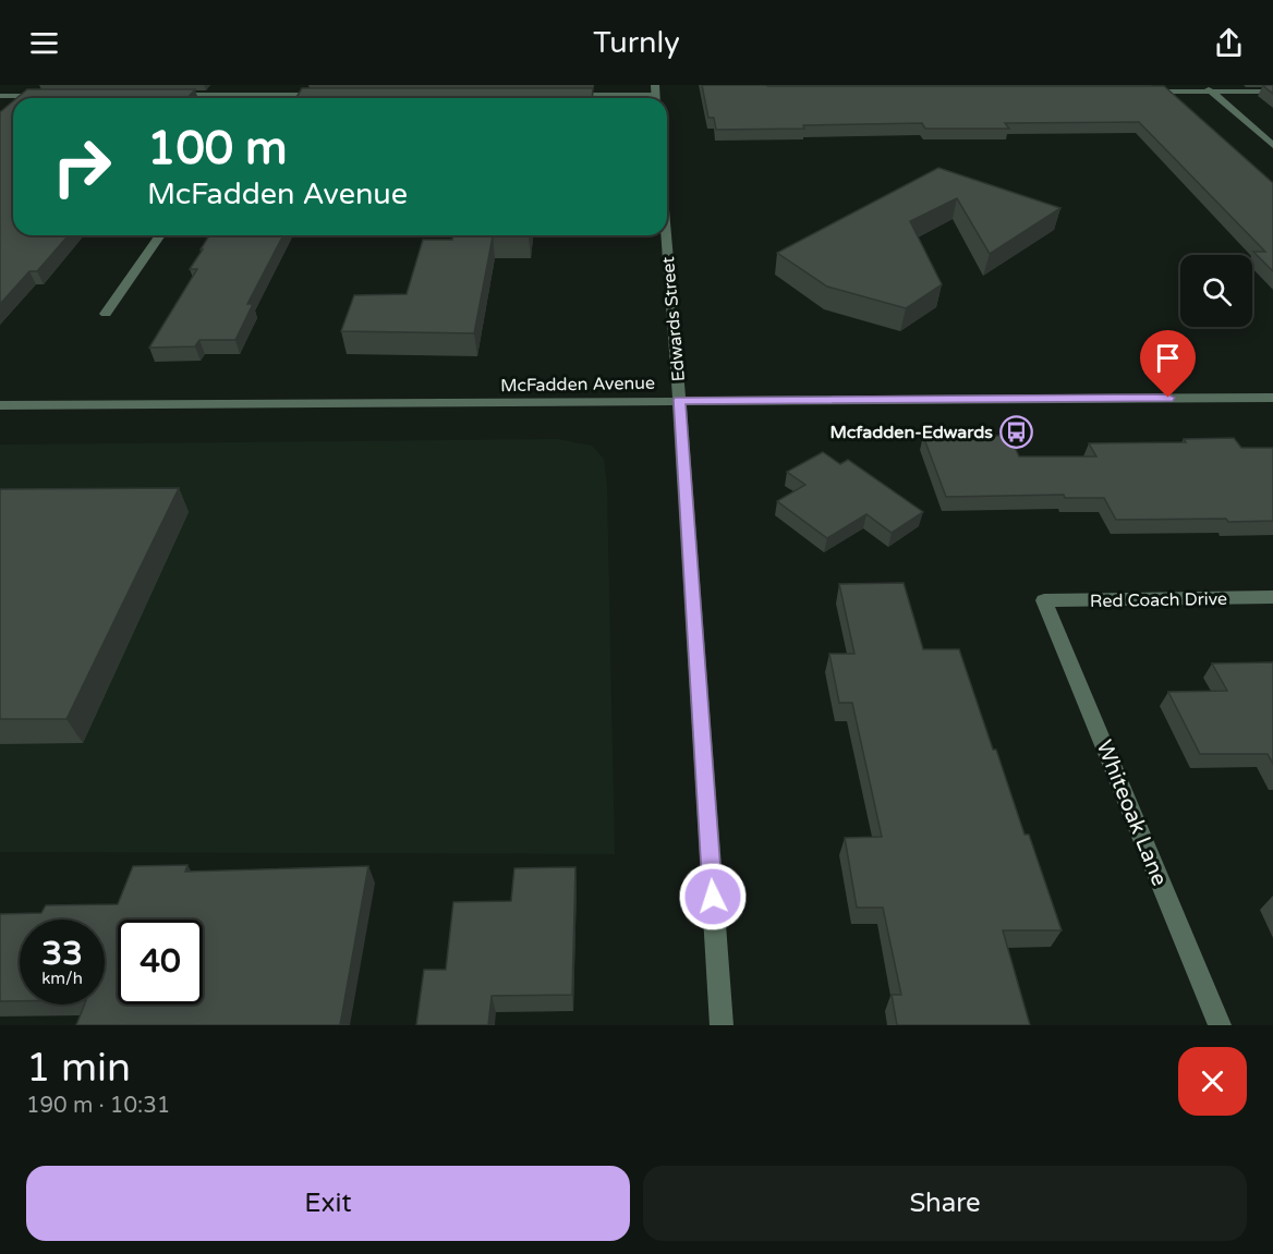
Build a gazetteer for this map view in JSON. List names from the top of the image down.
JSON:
{
  "streets": {
    "street": [
      "Edwards Street",
      "McFadden Avenue",
      "Red Coach Drive",
      "Whiteoak Lane"
    ]
  },
  "crossings": [
    ["Edwards Street", "McFadden Avenue"],
    ["Red Coach Drive", "Whiteoak Lane"]
  ],
  "places": {
    "bus stop": ["Mcfadden-Edwards"]
  },
  "page": {
    "header": "Turnly",
    "turn": ["100 m", "McFadden Avenue"],
    "speed": "33 km/h",
    "limit": "40",
    "heading": ["1 min", "190 m · 10:31"],
    "buttons": ["Exit", "Share"]
  }
}
